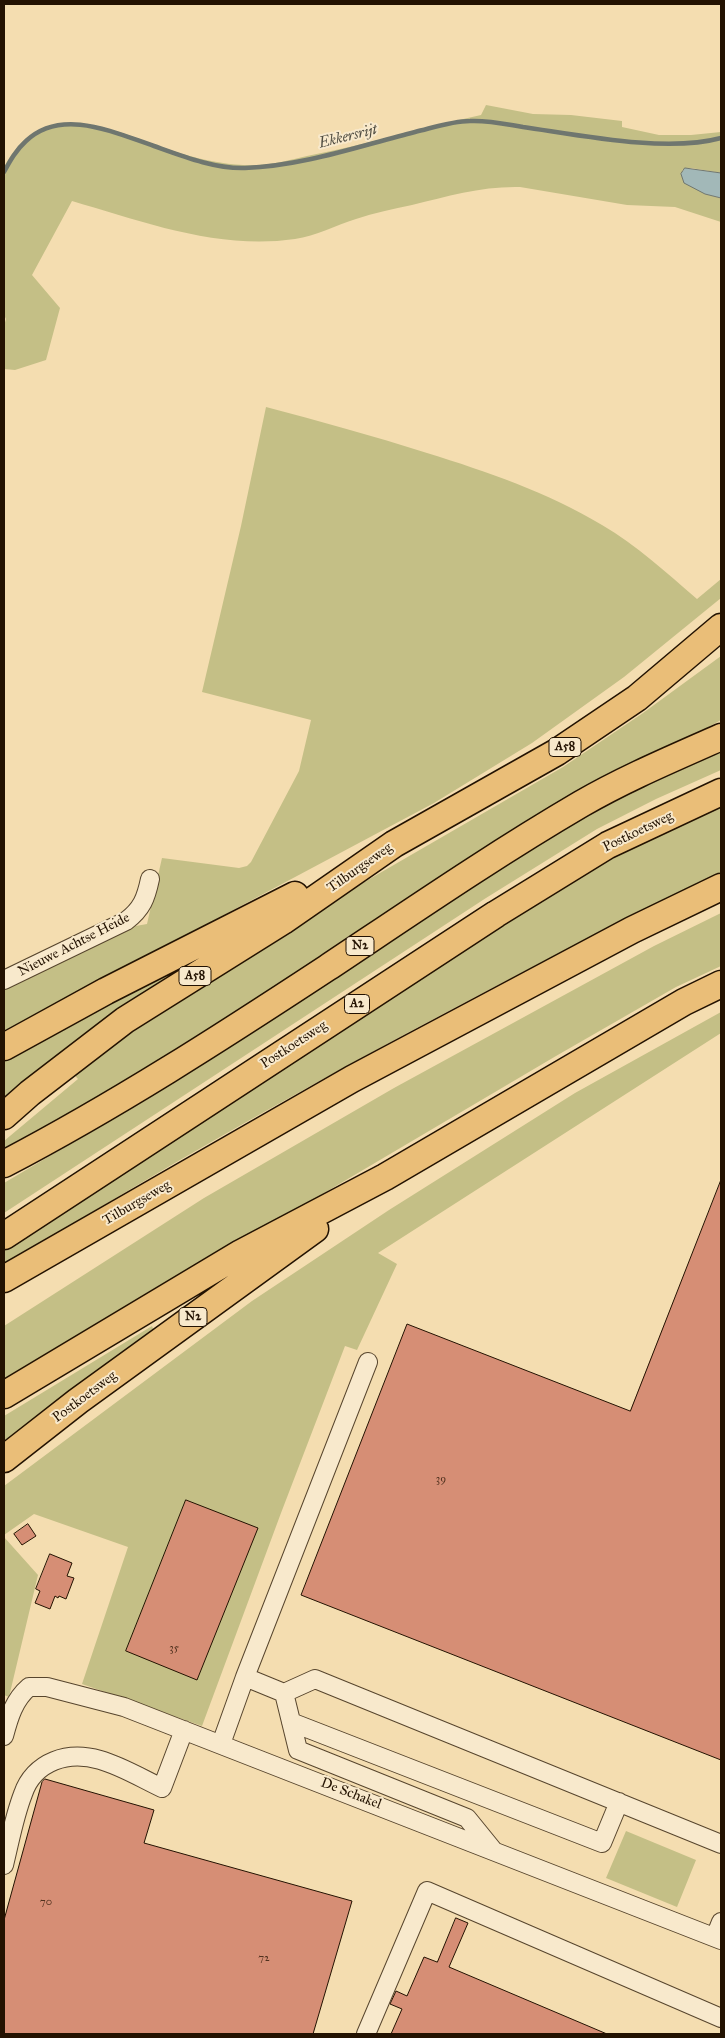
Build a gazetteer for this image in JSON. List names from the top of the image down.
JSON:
{
  "streets": {
    "highway": [
      "A58",
      "Postkoetsweg",
      "Tilburgseweg",
      "N2",
      "A2"
    ],
    "street": ["Nieuwe Achtse Heide", "De Schakel"]
  },
  "crossings": [
    ["A58", "Tilburgseweg"]
  ],
  "water": ["Ekkersrijt"],
  "house_numbers": [
    "39",
    "35",
    "70",
    "72"
  ]
}
